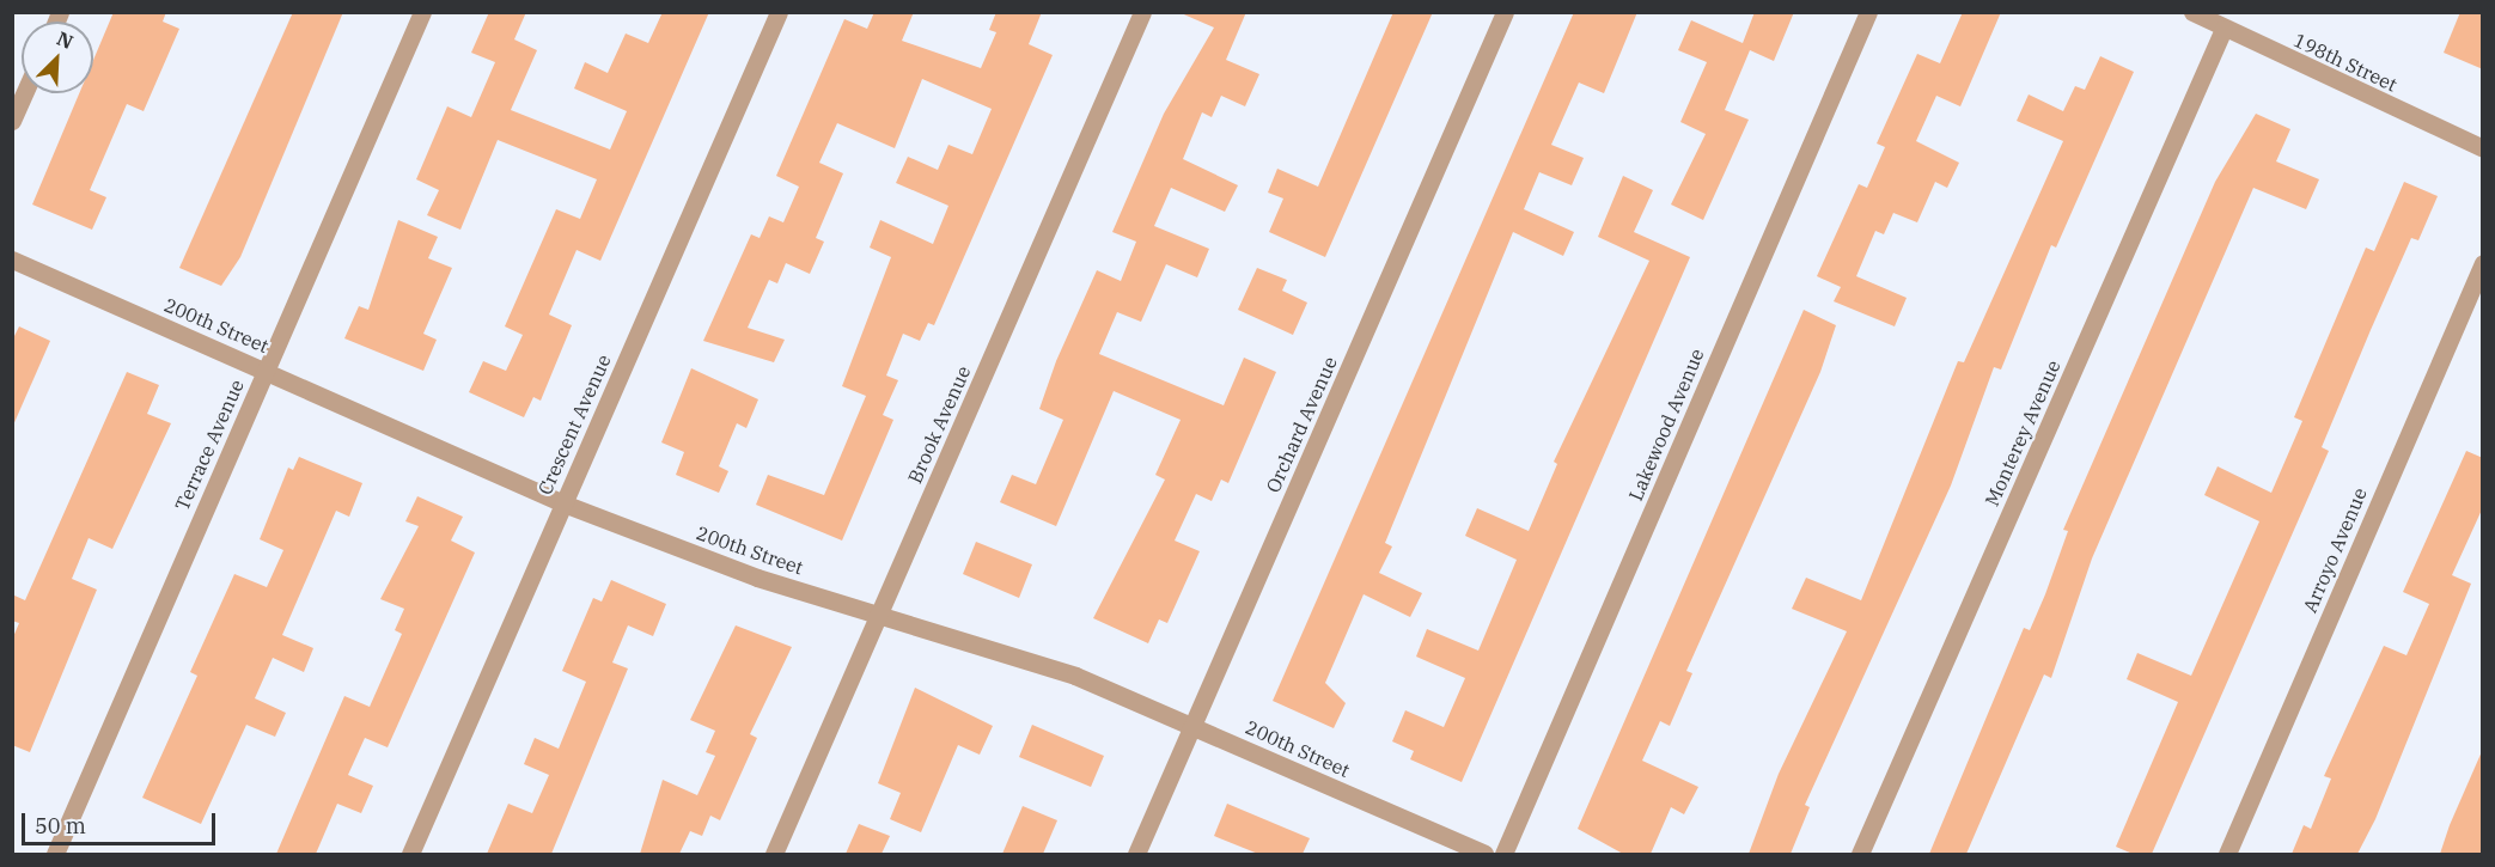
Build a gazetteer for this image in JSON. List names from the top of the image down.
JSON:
{
  "streets": {
    "street": [
      "198th Street",
      "200th Street",
      "Crescent Avenue",
      "Brook Avenue",
      "Orchard Avenue",
      "Lakewood Avenue",
      "Monterey Avenue",
      "Terrace Avenue",
      "Arroyo Avenue"
    ]
  },
  "crossings": [
    ["198th Street", "Monterey Avenue"],
    ["200th Street", "Crescent Avenue"],
    ["200th Street", "Brook Avenue"],
    ["200th Street", "Orchard Avenue"],
    ["200th Street", "Terrace Avenue"]
  ],
  "scale_bar": "50 m",
  "north": "top right"
}
